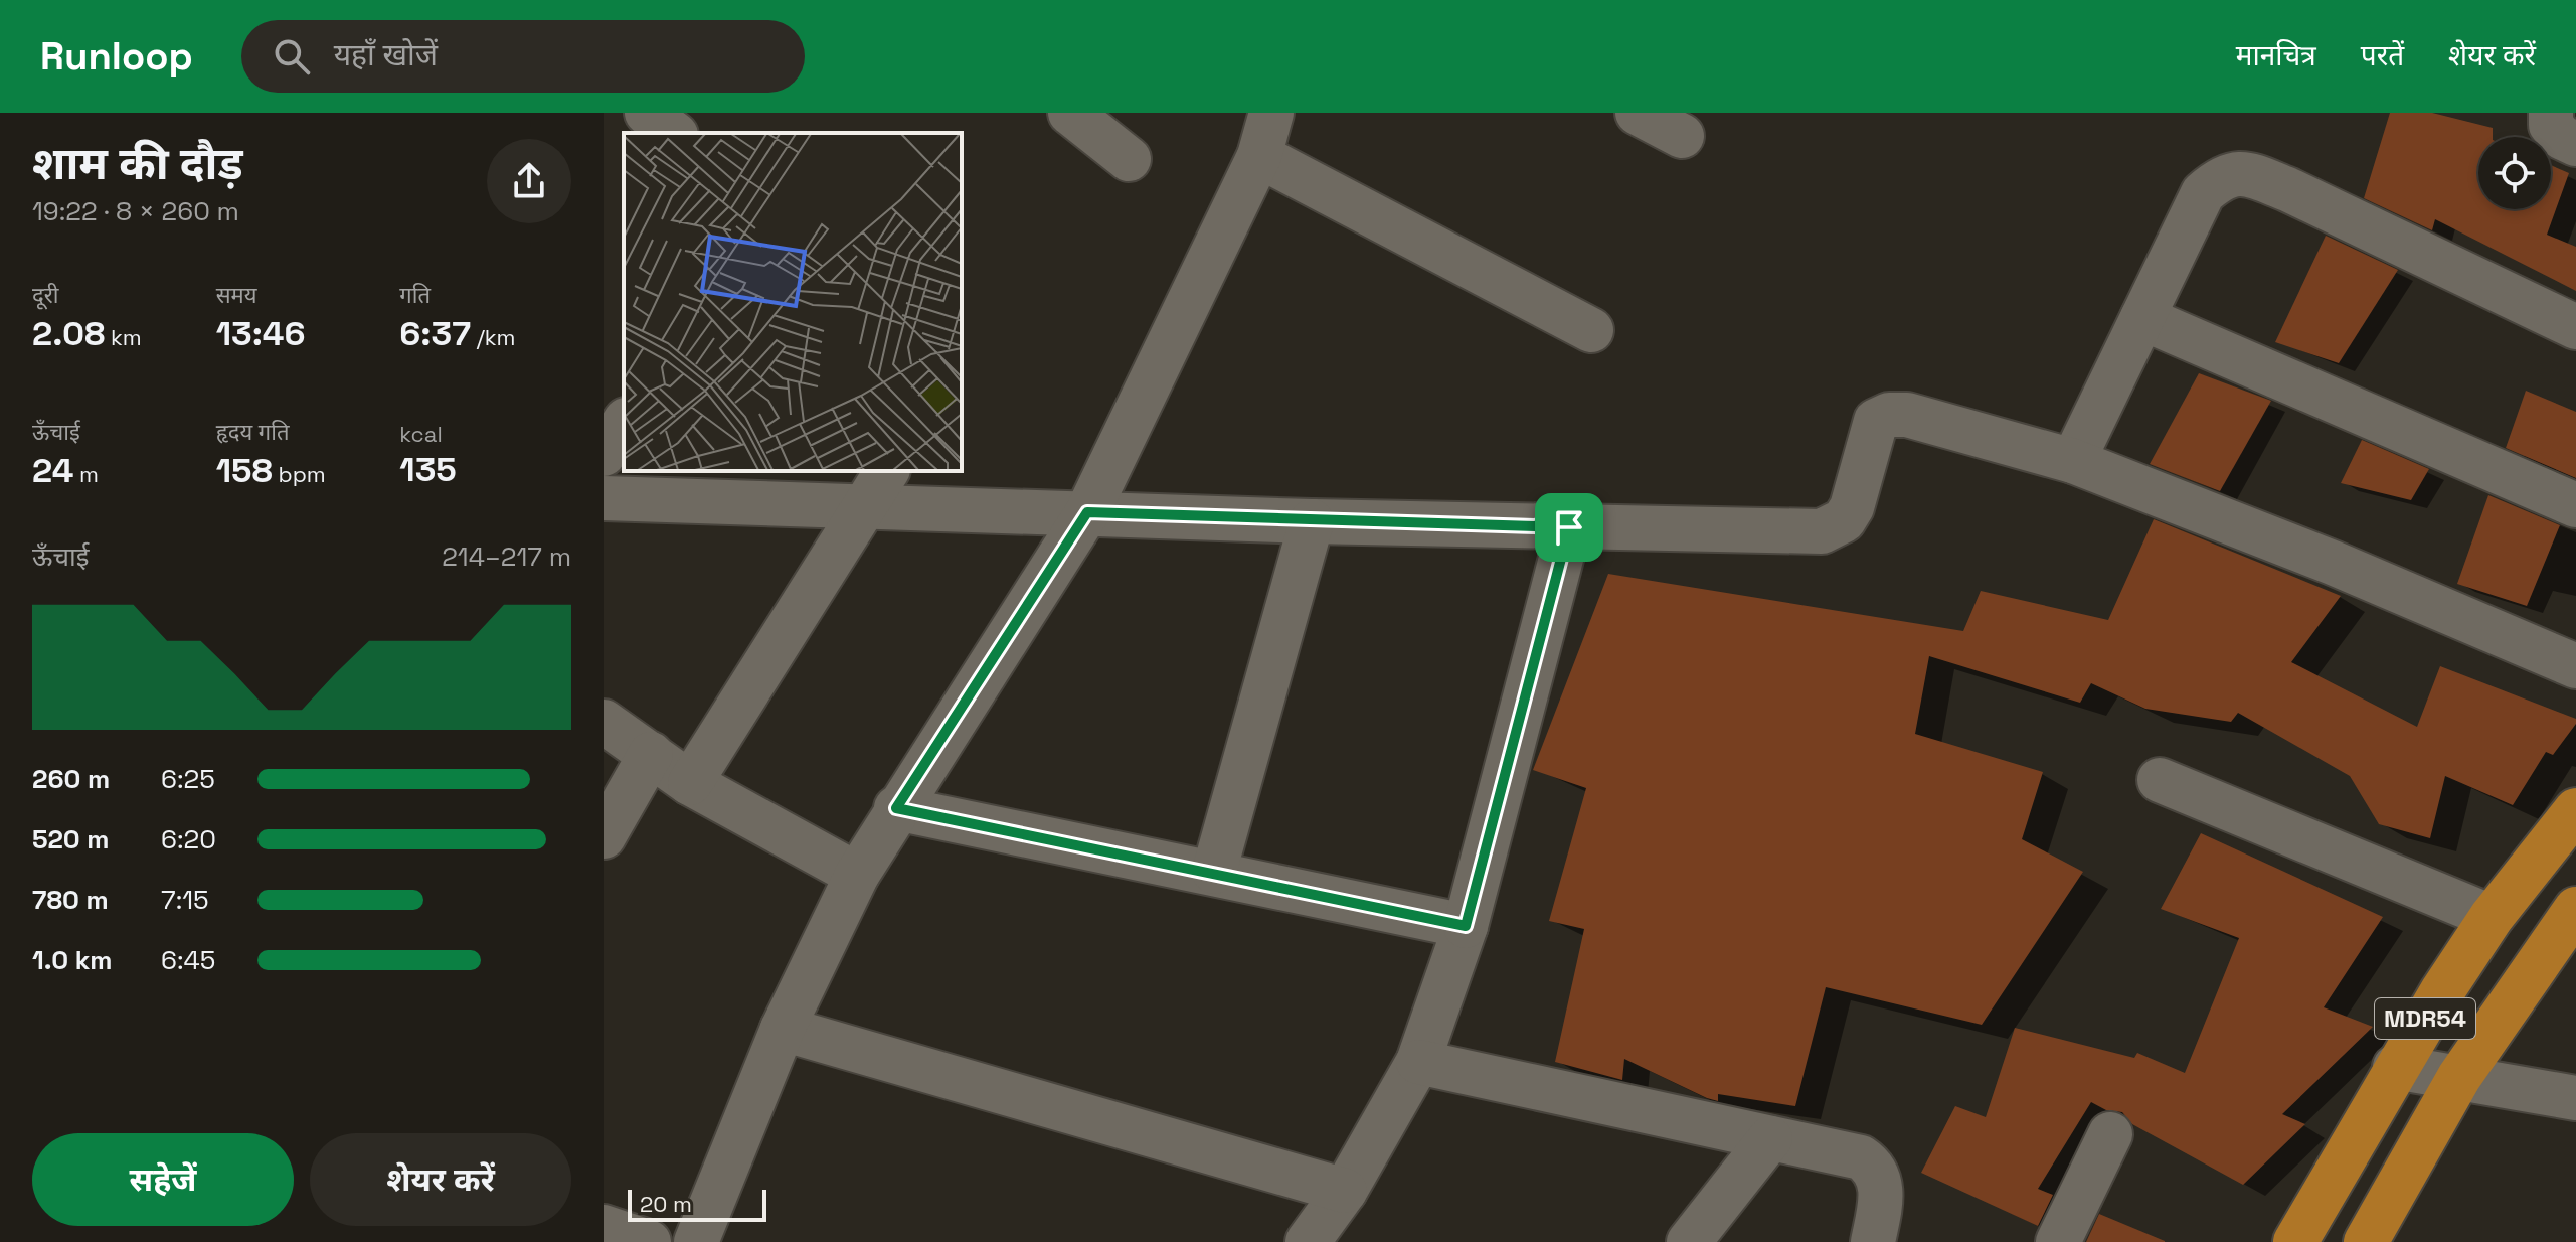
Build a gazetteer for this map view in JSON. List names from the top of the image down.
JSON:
{
  "streets": {
    "main road": ["MDR54"]
  },
  "scale_bar": "20 m",
  "page": {
    "header": "Runloop",
    "search": "यहाँ खोजें",
    "nav": ["मानचित्र", "परतें", "शेयर करें"],
    "heading": ["शाम की दौड़", "19:22 · 8 × 260 m"],
    "stats": [
      ["दूरी", "2.08 km"],
      ["समय", "13:46"],
      ["गति", "6:37 /km"],
      ["ऊँचाई", "24 m"],
      ["हृदय गति", "158 bpm"],
      ["kcal", "135"]
    ],
    "chart": ["ऊँचाई", "214–217 m"],
    "list": [
      {
        "name": "260 m",
        "note": "6:25"
      },
      {
        "name": "520 m",
        "note": "6:20"
      },
      {
        "name": "780 m",
        "note": "7:15"
      },
      {
        "name": "1.0 km",
        "note": "6:45"
      }
    ],
    "buttons": ["सहेजें", "शेयर करें"],
    "scale": "20 m"
  }
}
